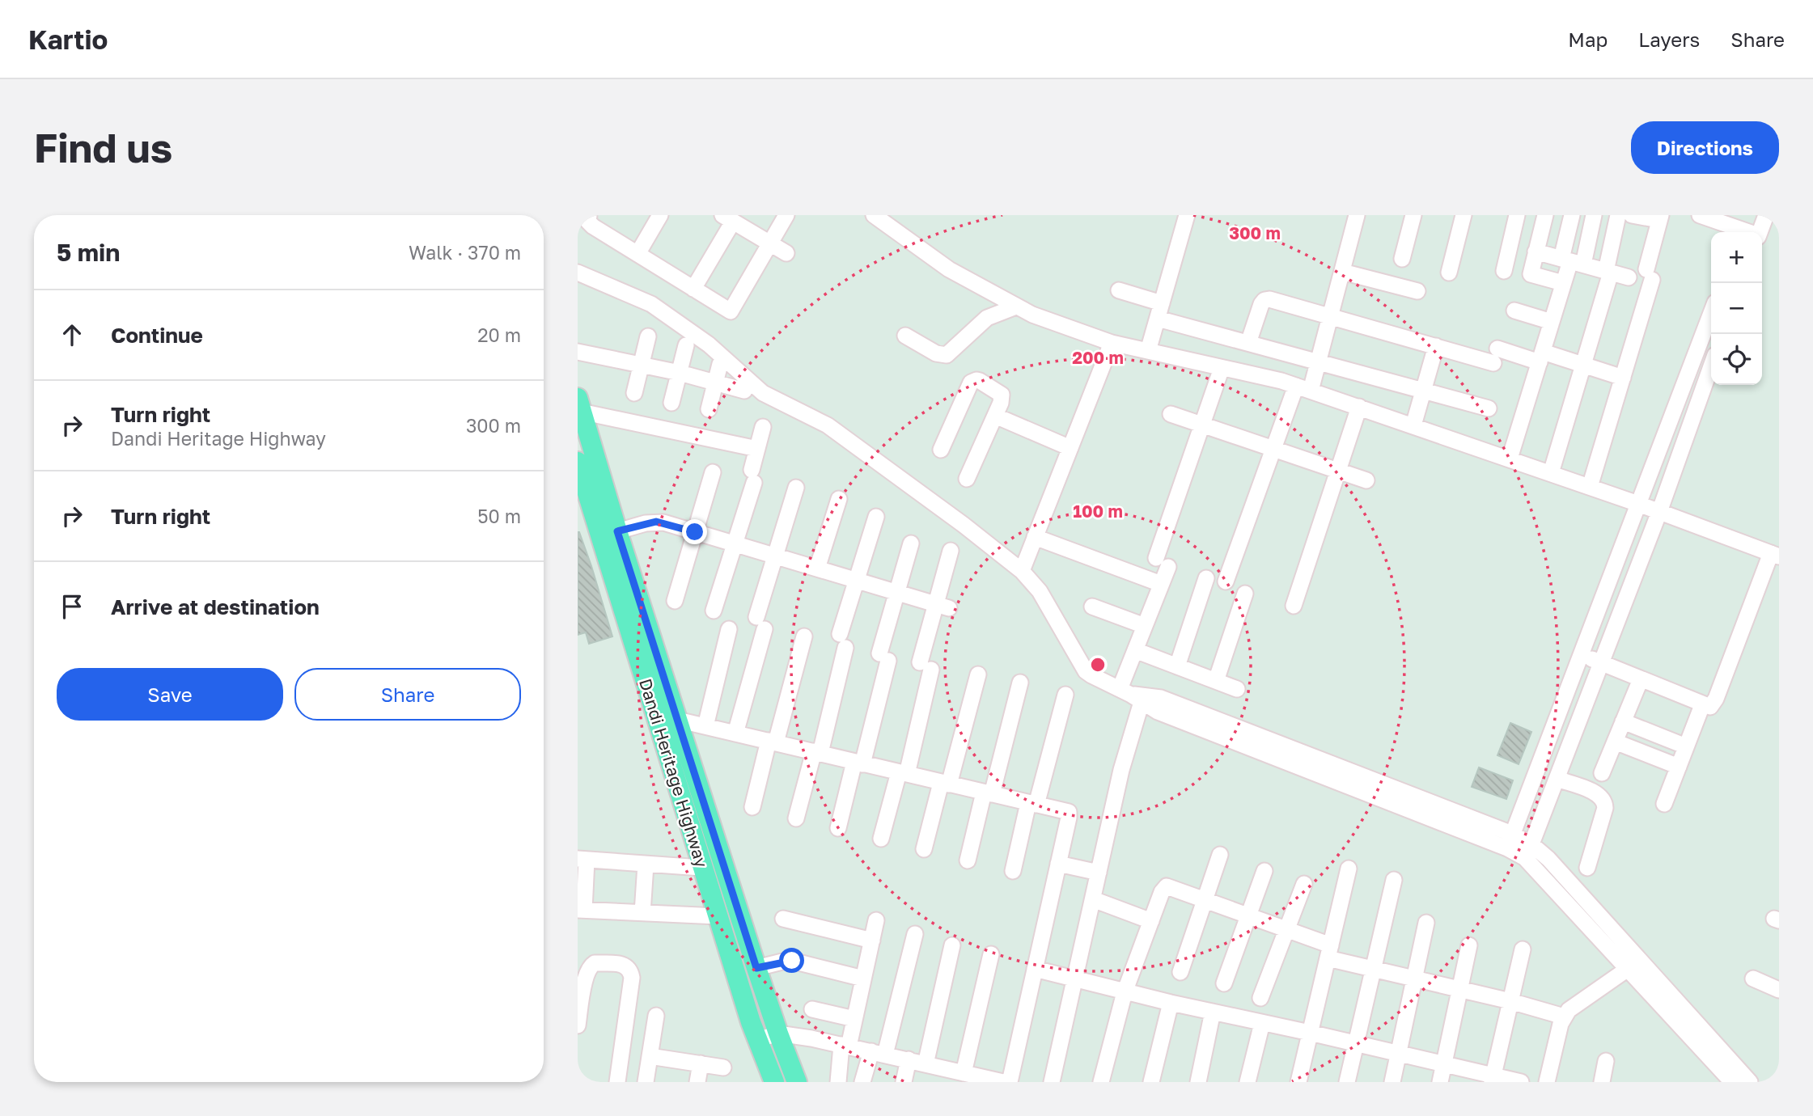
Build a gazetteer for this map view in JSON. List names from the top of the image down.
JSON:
{
  "streets": {
    "main road": ["Dandi Heritage Highway"]
  },
  "page": {
    "header": "Kartio",
    "nav": ["Map", "Layers", "Share"],
    "buttons": [
      "Directions",
      ["Save", "Share"]
    ],
    "title": "Find us",
    "heading": ["5 min", "Walk · 370 m"],
    "map_buttons": ["+", "−"],
    "list": [
      ["Continue", "20 m"],
      ["Turn right", "Dandi Heritage Highway", "300 m"],
      ["Turn right", "50 m"],
      "Arrive at destination"
    ]
  },
  "rings": ["300 m", "200 m", "100 m"]
}
